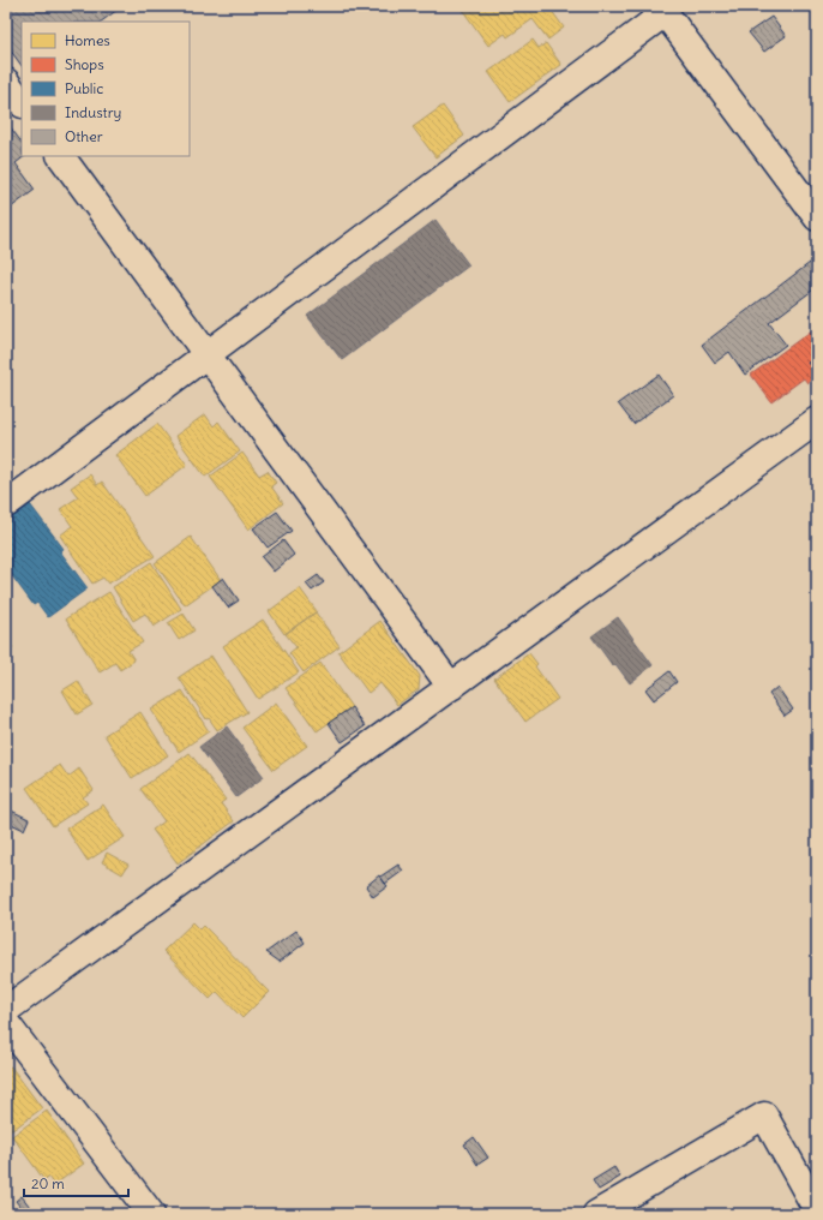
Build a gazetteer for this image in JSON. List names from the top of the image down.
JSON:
{
  "legend": [
    "Homes",
    "Shops",
    "Public",
    "Industry",
    "Other"
  ],
  "scale_bar": "20 m"
}
